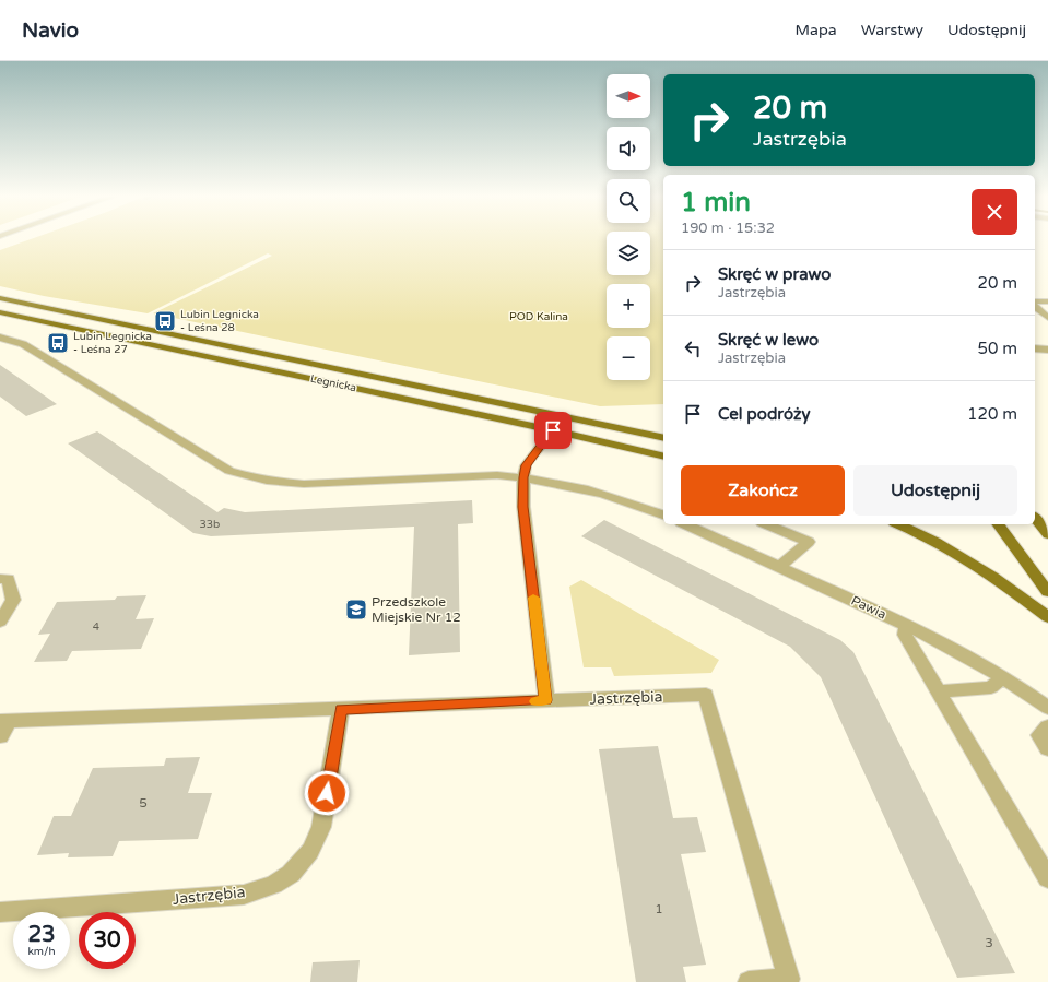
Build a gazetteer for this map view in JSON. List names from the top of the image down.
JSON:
{
  "streets": {
    "main road": ["Legnicka"],
    "street": ["Pawia", "Jastrzębia"]
  },
  "parks": ["POD Kalina"],
  "places": {
    "bus stop": ["Lubin Legnicka - Leśna 28", "Lubin Legnicka - Leśna 27"],
    "school or university": ["Przedszkole Miejskie Nr 12"]
  },
  "house_numbers": [
    "33b",
    "4",
    "5",
    "1",
    "3"
  ],
  "north": "right",
  "page": {
    "header": "Navio",
    "nav": ["Mapa", "Warstwy", "Udostępnij"],
    "map_buttons": ["+", "−"],
    "turn": ["20 m", "Jastrzębia"],
    "heading": ["1 min", "190 m · 15:32"],
    "list": [
      {
        "name": "Skręć w prawo",
        "note": "Jastrzębia",
        "value": "20 m"
      },
      {
        "name": "Skręć w lewo",
        "note": "Jastrzębia",
        "value": "50 m"
      },
      {
        "name": "Cel podróży",
        "value": "120 m"
      }
    ],
    "buttons": ["Zakończ", "Udostępnij"],
    "speed": "23 km/h",
    "limit": "30"
  }
}
